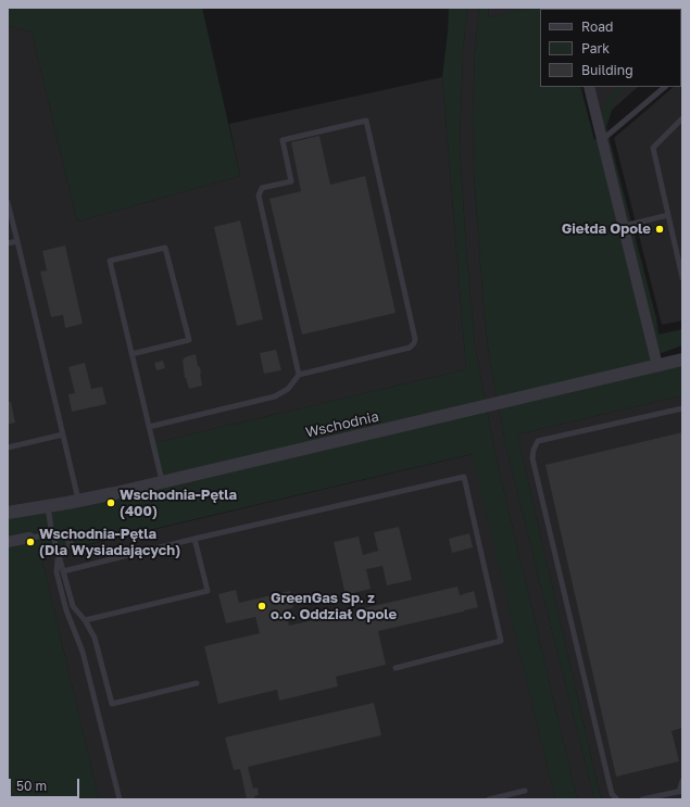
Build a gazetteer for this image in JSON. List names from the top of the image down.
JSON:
{
  "streets": {
    "street": ["Wschodnia"]
  },
  "places": [
    "Giełda Opole",
    "Wschodnia-Pętla (400)",
    "Wschodnia-Pętla (Dla Wysiadających)",
    "GreenGas Sp. z o.o. Oddział Opole"
  ],
  "legend": ["Road", "Park", "Building"],
  "scale_bar": "50 m"
}
